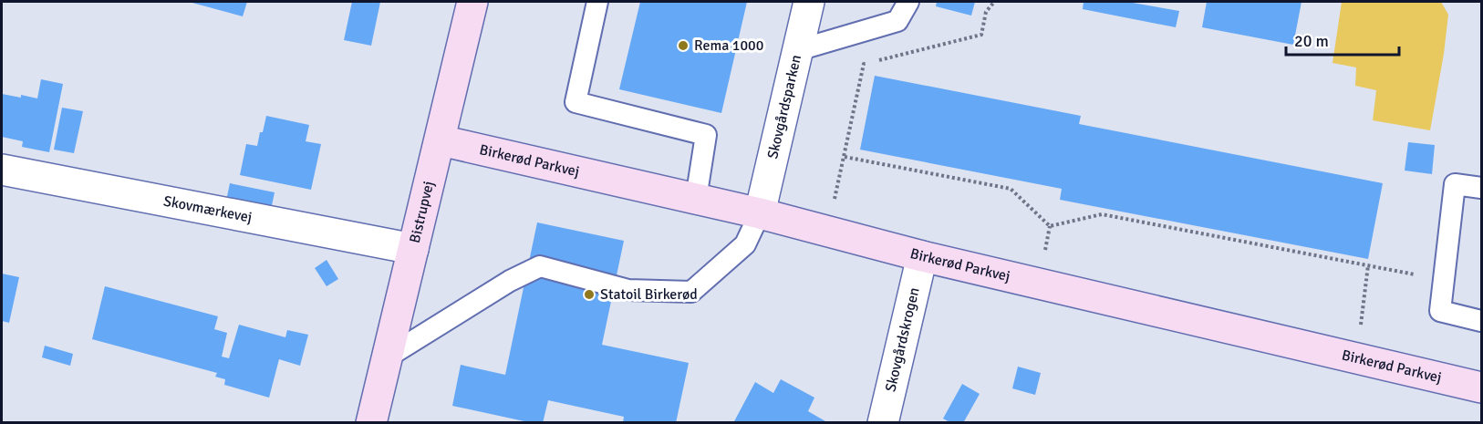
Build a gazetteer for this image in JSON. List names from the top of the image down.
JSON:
{
  "streets": {
    "street": [
      "Skovgårdsparken",
      "Birkerød Parkvej",
      "Skovmærkevej",
      "Bistrupvej",
      "Skovgårdskrogen"
    ]
  },
  "crossings": [
    ["Skovgårdsparken", "Birkerød Parkvej"],
    ["Birkerød Parkvej", "Bistrupvej"],
    ["Birkerød Parkvej", "Skovgårdskrogen"],
    ["Skovmærkevej", "Bistrupvej"]
  ],
  "places": ["Rema 1000", "Statoil Birkerød"],
  "scale_bar": "20 m"
}
